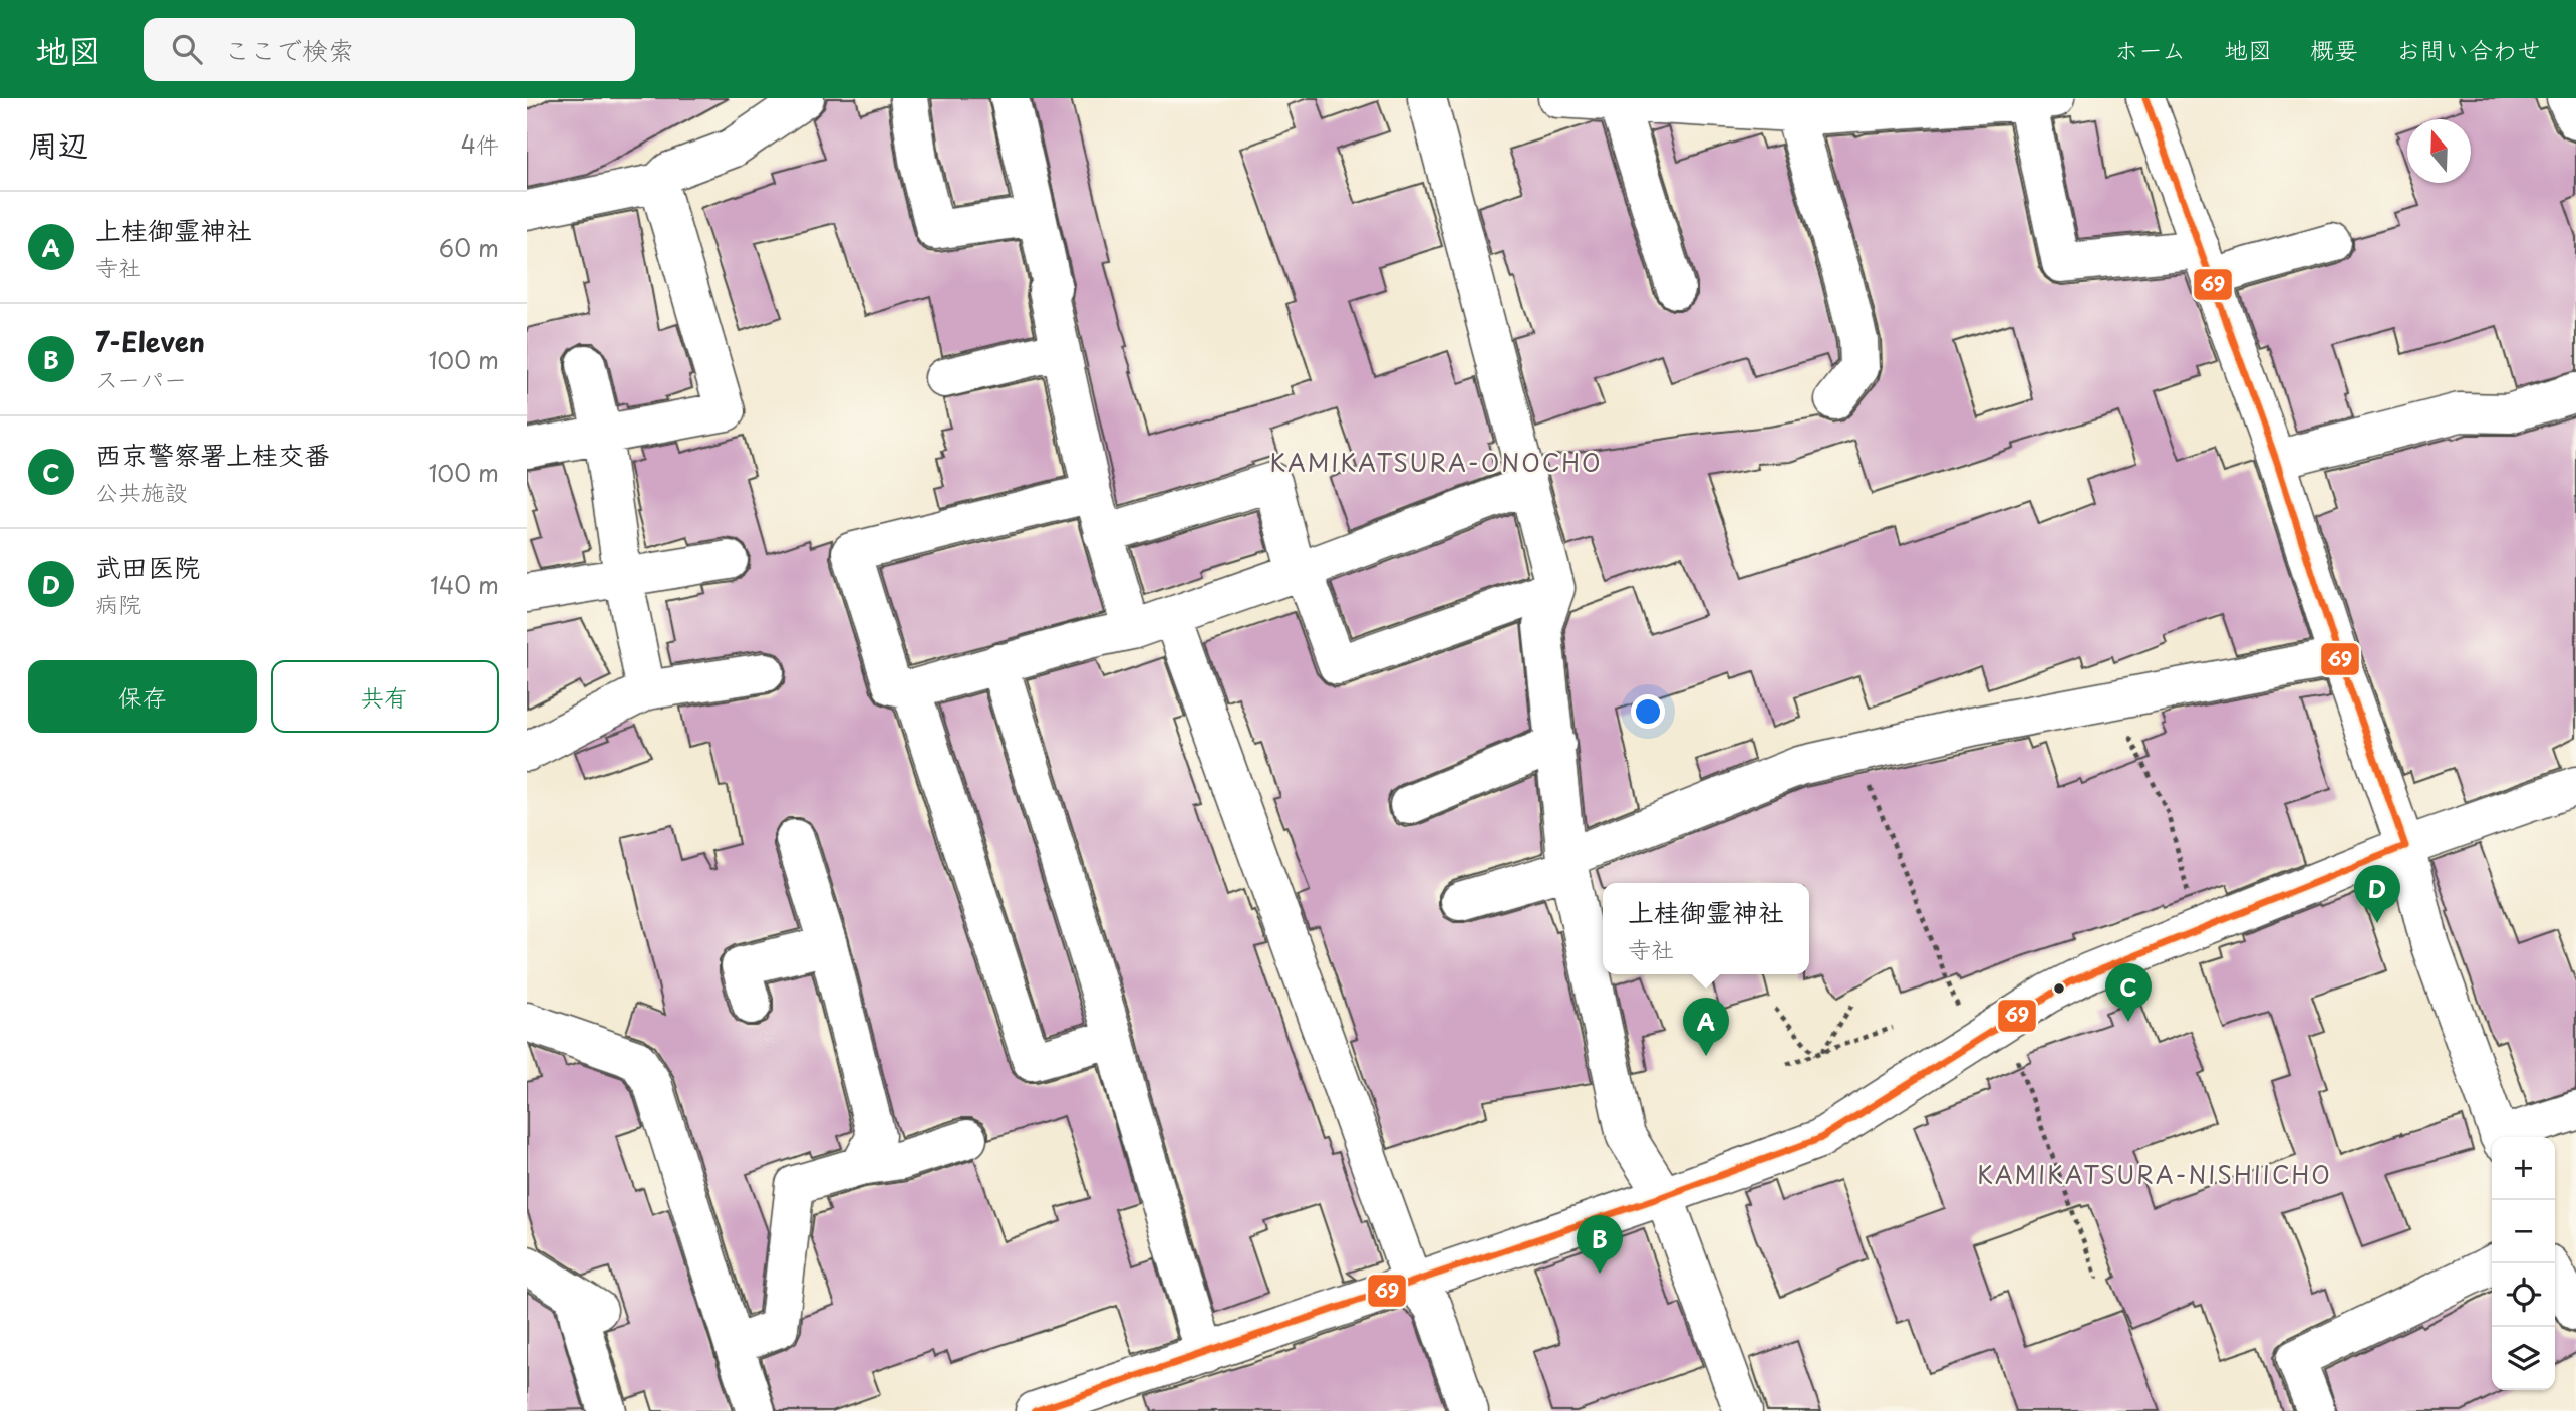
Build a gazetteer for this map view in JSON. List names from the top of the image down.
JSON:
{
  "districts": ["KAMIKATSURA-ONOCHO", "KAMIKATSURA-NISHIICHO"],
  "lines": ["transit line 69"],
  "north": "top",
  "page": {
    "header": "地図",
    "search": "ここで検索",
    "nav": [
      "ホーム",
      "地図",
      "概要",
      "お問い合わせ"
    ],
    "heading": ["周辺", "4件"],
    "list": [
      {
        "mark": "A",
        "name": "上桂御霊神社",
        "note": "寺社",
        "value": "60 m"
      },
      {
        "mark": "B",
        "name": "7-Eleven",
        "note": "スーパー",
        "value": "100 m"
      },
      {
        "mark": "C",
        "name": "西京警察署上桂交番",
        "note": "公共施設",
        "value": "100 m"
      },
      {
        "mark": "D",
        "name": "武田医院",
        "note": "病院",
        "value": "140 m"
      }
    ],
    "buttons": ["保存", "共有"],
    "pins": [
      "D",
      "C",
      "A",
      "B"
    ],
    "popup": ["上桂御霊神社", "寺社"],
    "map_buttons": ["+", "−"]
  }
}
